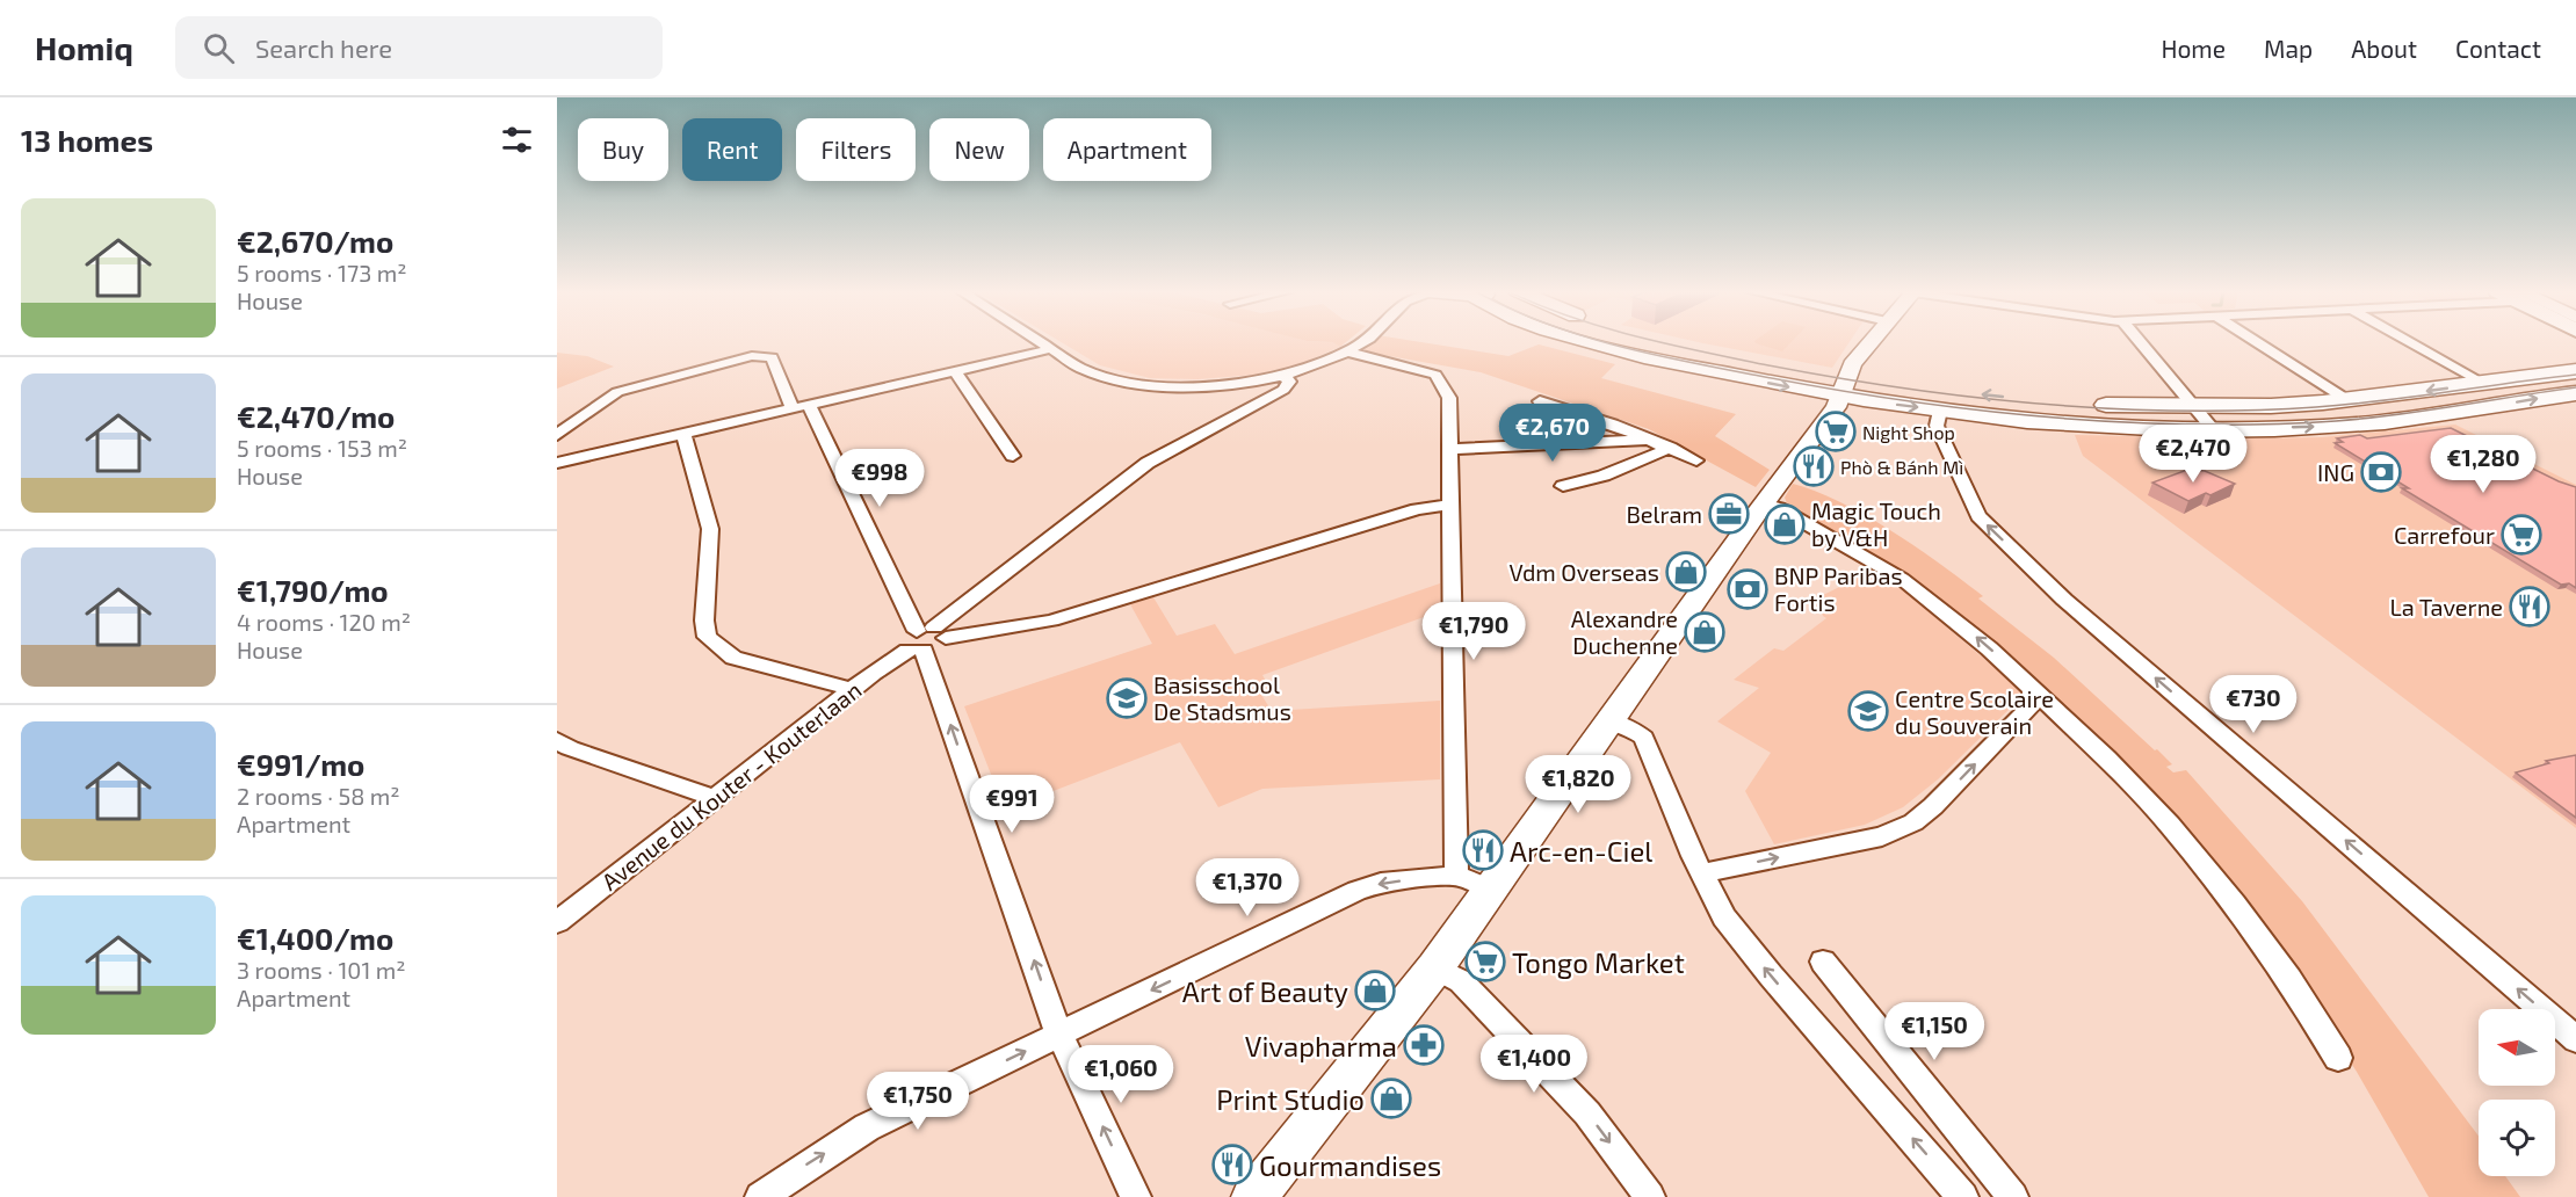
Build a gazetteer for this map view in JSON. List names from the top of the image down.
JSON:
{
  "streets": {
    "street": ["Avenue du Kouter - Kouterlaan"]
  },
  "places": {
    "supermarket": ["Night Shop", "Carrefour", "Tongo Market"],
    "restaurant": [
      "Phò & Bánh Mì",
      "La Taverne",
      "Arc-en-Ciel",
      "Gourmandises"
    ],
    "bank": ["ING", "BNP Paribas Fortis"],
    "office": ["Belram"],
    "shop": [
      "Magic Touch by V&H",
      "Vdm Overseas",
      "Alexandre Duchenne",
      "Art of Beauty",
      "Print Studio"
    ],
    "school or university": ["Basisschool De Stadsmus", "Centre Scolaire du Souverain"],
    "pharmacy": ["Vivapharma"]
  },
  "north": "left",
  "page": {
    "header": "Homiq",
    "search": "Search here",
    "nav": [
      "Home",
      "Map",
      "About",
      "Contact"
    ],
    "heading": "13 homes",
    "chip": [
      "Buy",
      "Rent",
      "Filters",
      "New",
      "Apartment"
    ],
    "list": [
      {
        "name": "€2,670/mo",
        "note": "5 rooms · 173 m² · House"
      },
      {
        "name": "€2,470/mo",
        "note": "5 rooms · 153 m² · House"
      },
      {
        "name": "€1,790/mo",
        "note": "4 rooms · 120 m² · House"
      },
      {
        "name": "€991/mo",
        "note": "2 rooms · 58 m² · Apartment"
      },
      {
        "name": "€1,400/mo",
        "note": "3 rooms · 101 m² · Apartment"
      }
    ],
    "price": [
      "€2,670",
      "€2,470",
      "€1,280",
      "€998",
      "€1,790",
      "€730",
      "€1,820",
      "€991",
      "€1,370",
      "€1,150",
      "€1,400",
      "€1,060",
      "€1,750"
    ]
  }
}
